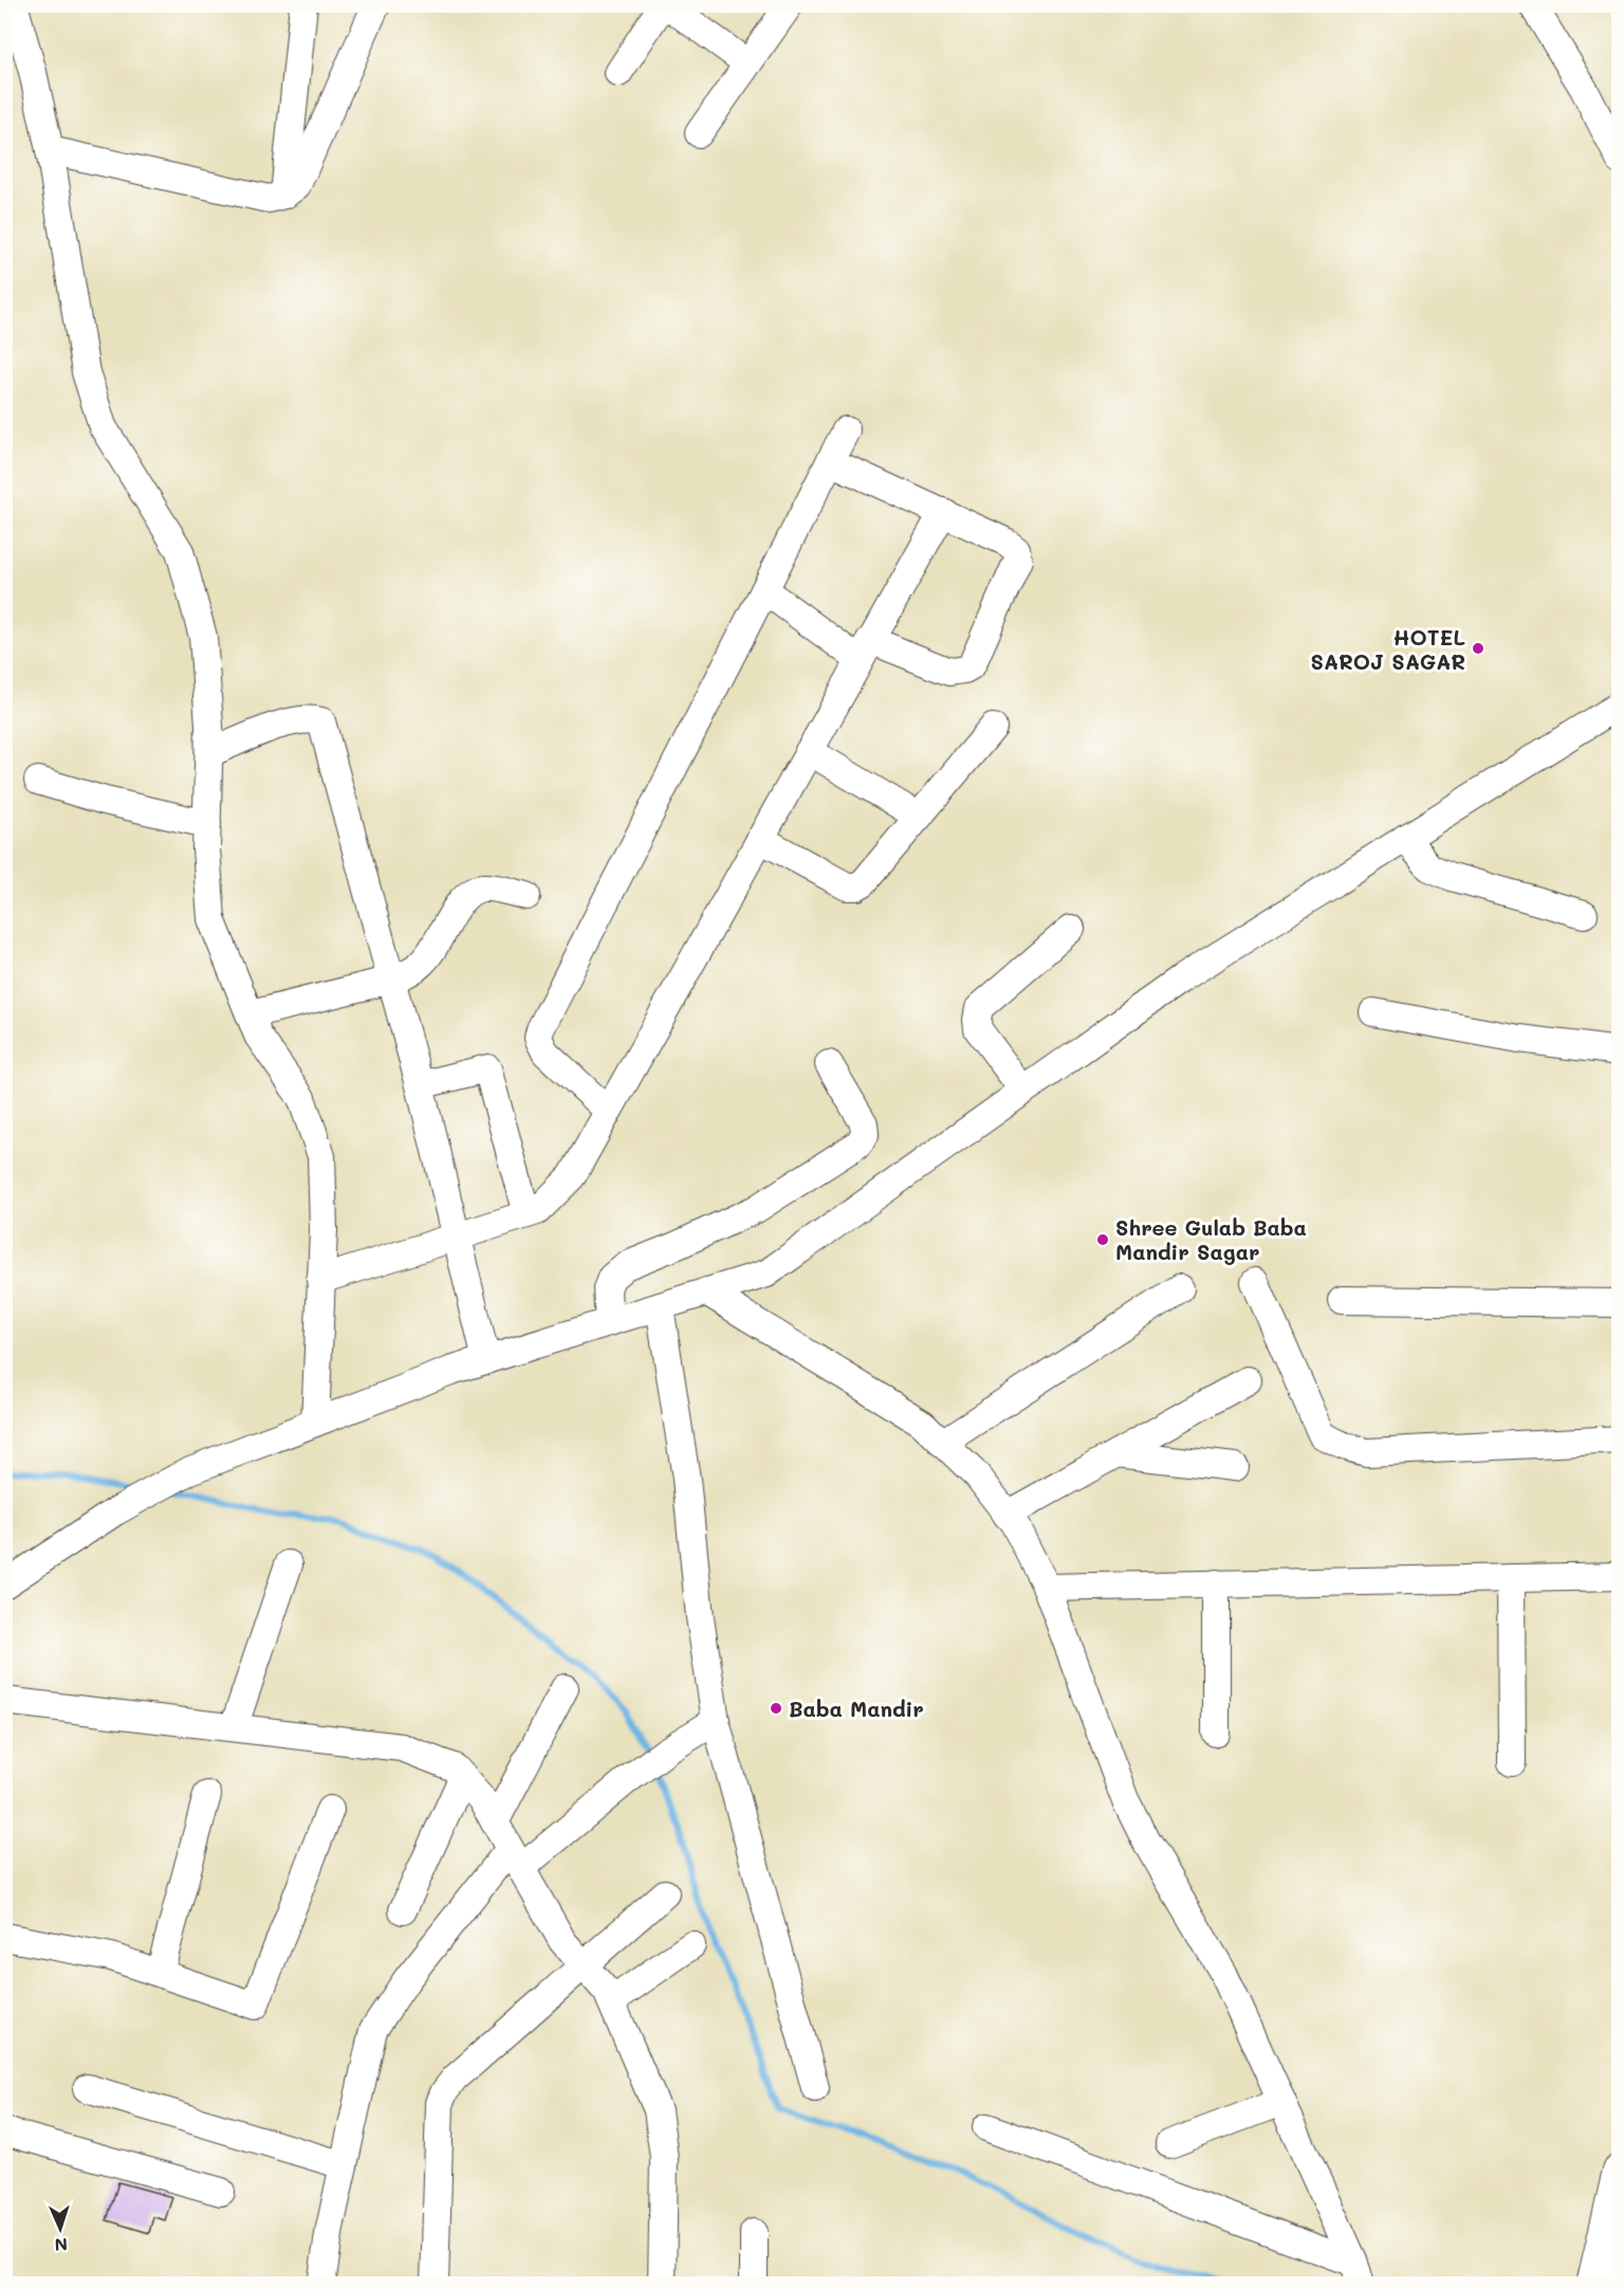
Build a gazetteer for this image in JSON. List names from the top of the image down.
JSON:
{
  "places": ["HOTEL SAROJ SAGAR", "Shree Gulab Baba Mandir Sagar", "Baba Mandir"],
  "north": "bottom"
}
